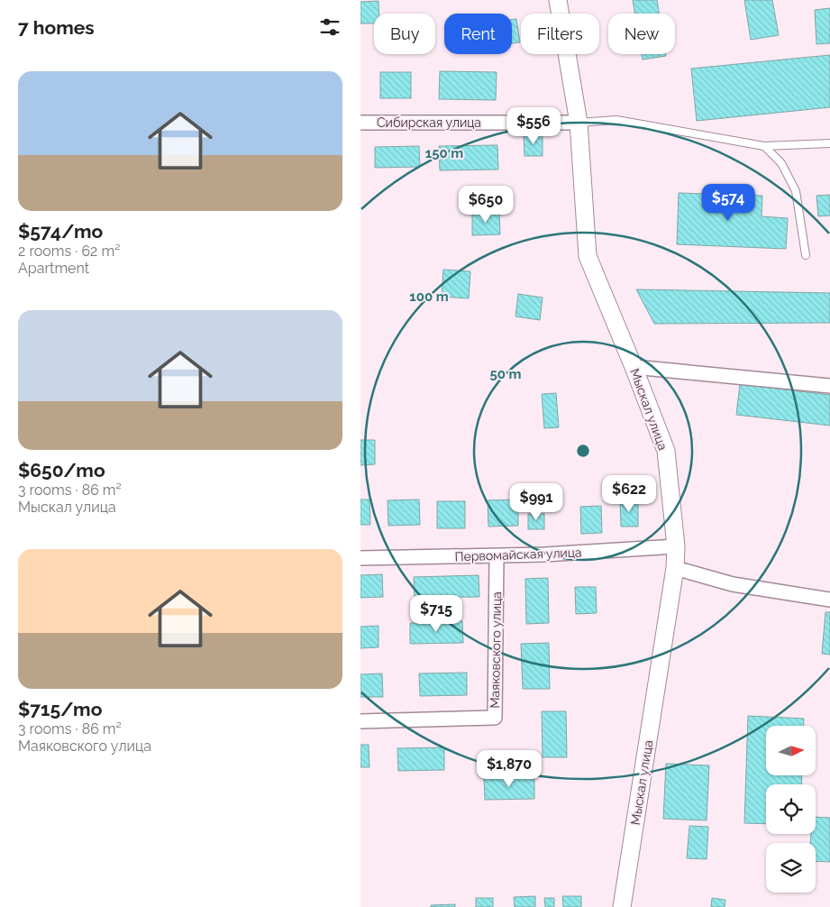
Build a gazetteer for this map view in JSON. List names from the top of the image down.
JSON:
{
  "streets": {
    "street": [
      "Сибирская улица",
      "Мыскал улица",
      "Первомайская улица",
      "Маяковского улица"
    ]
  },
  "crossings": [
    ["Сибирская улица", "Мыскал улица"],
    ["Мыскал улица", "Первомайская улица"],
    ["Первомайская улица", "Маяковского улица"]
  ],
  "north": "right",
  "page": {
    "heading": "7 homes",
    "chip": [
      "Buy",
      "Rent",
      "Filters",
      "New"
    ],
    "list": [
      {
        "name": "$574/mo",
        "note": "2 rooms · 62 m² · Apartment"
      },
      {
        "name": "$650/mo",
        "note": "3 rooms · 86 m² · Мыскал улица"
      },
      {
        "name": "$715/mo",
        "note": "3 rooms · 86 m² · Маяковского улица"
      }
    ],
    "price": [
      "$556",
      "$574",
      "$650",
      "$622",
      "$991",
      "$715",
      "$1,870"
    ]
  },
  "rings": ["150 m", "100 m", "50 m"]
}
